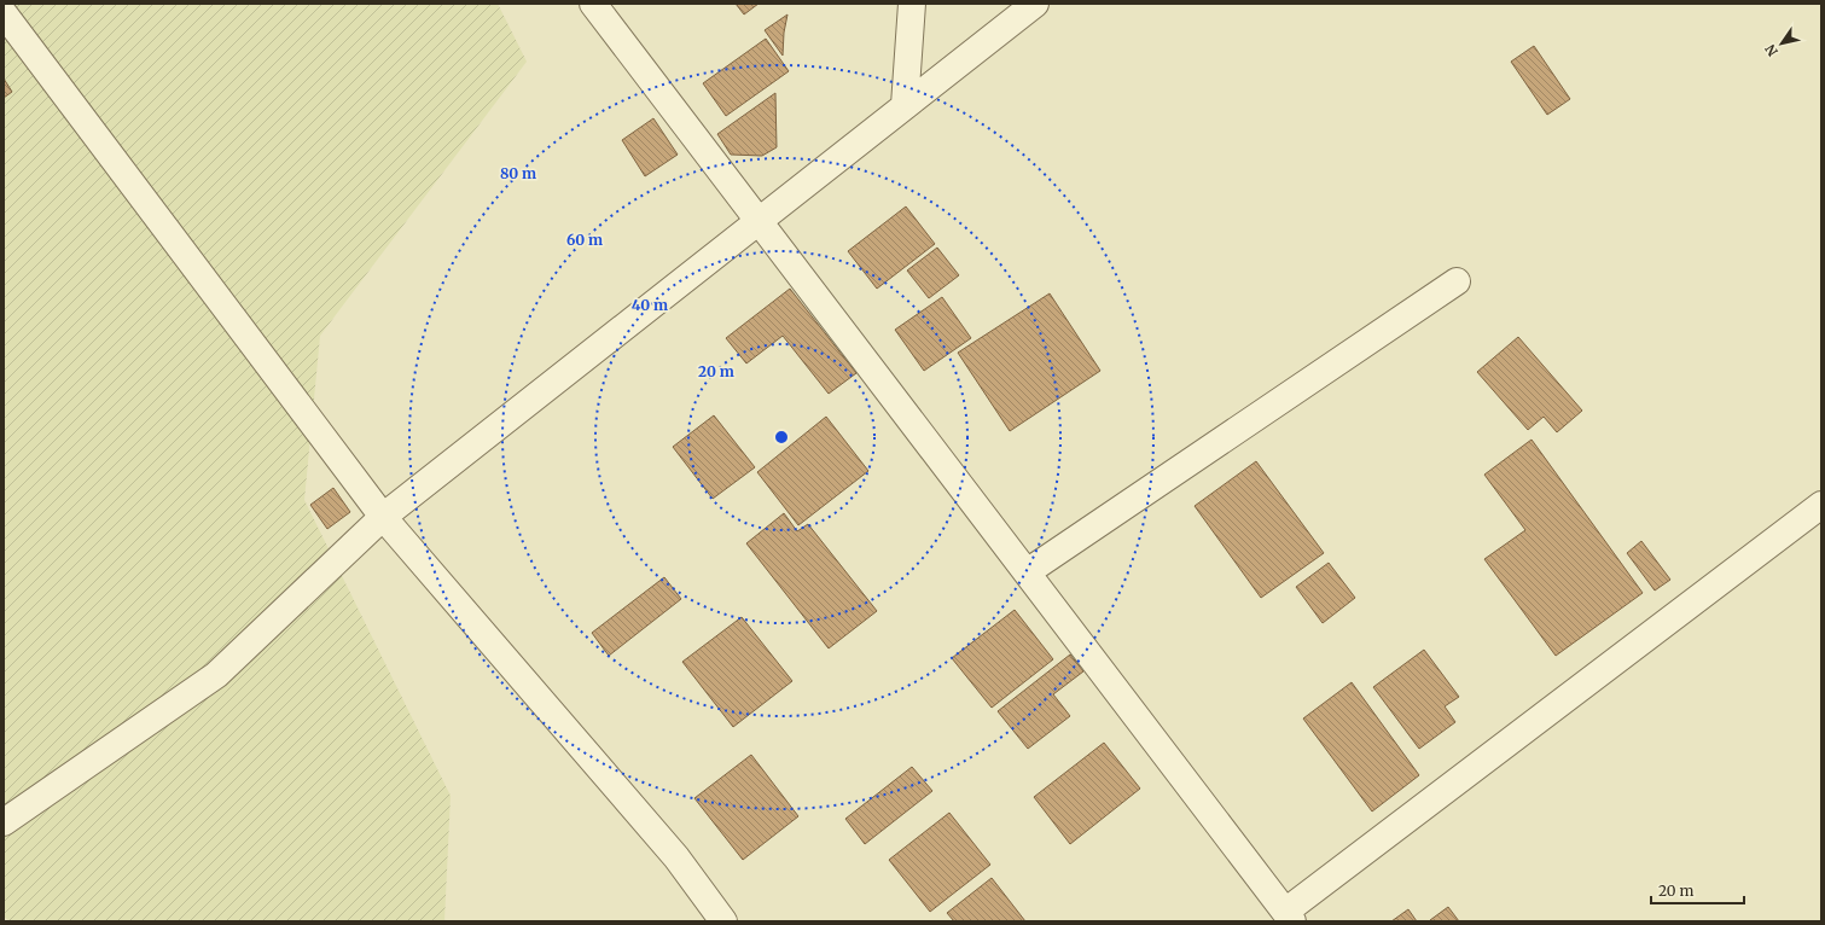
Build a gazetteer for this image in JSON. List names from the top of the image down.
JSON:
{
  "scale_bar": "20 m",
  "north": "bottom left",
  "rings": [
    "80 m",
    "60 m",
    "40 m",
    "20 m"
  ]
}
